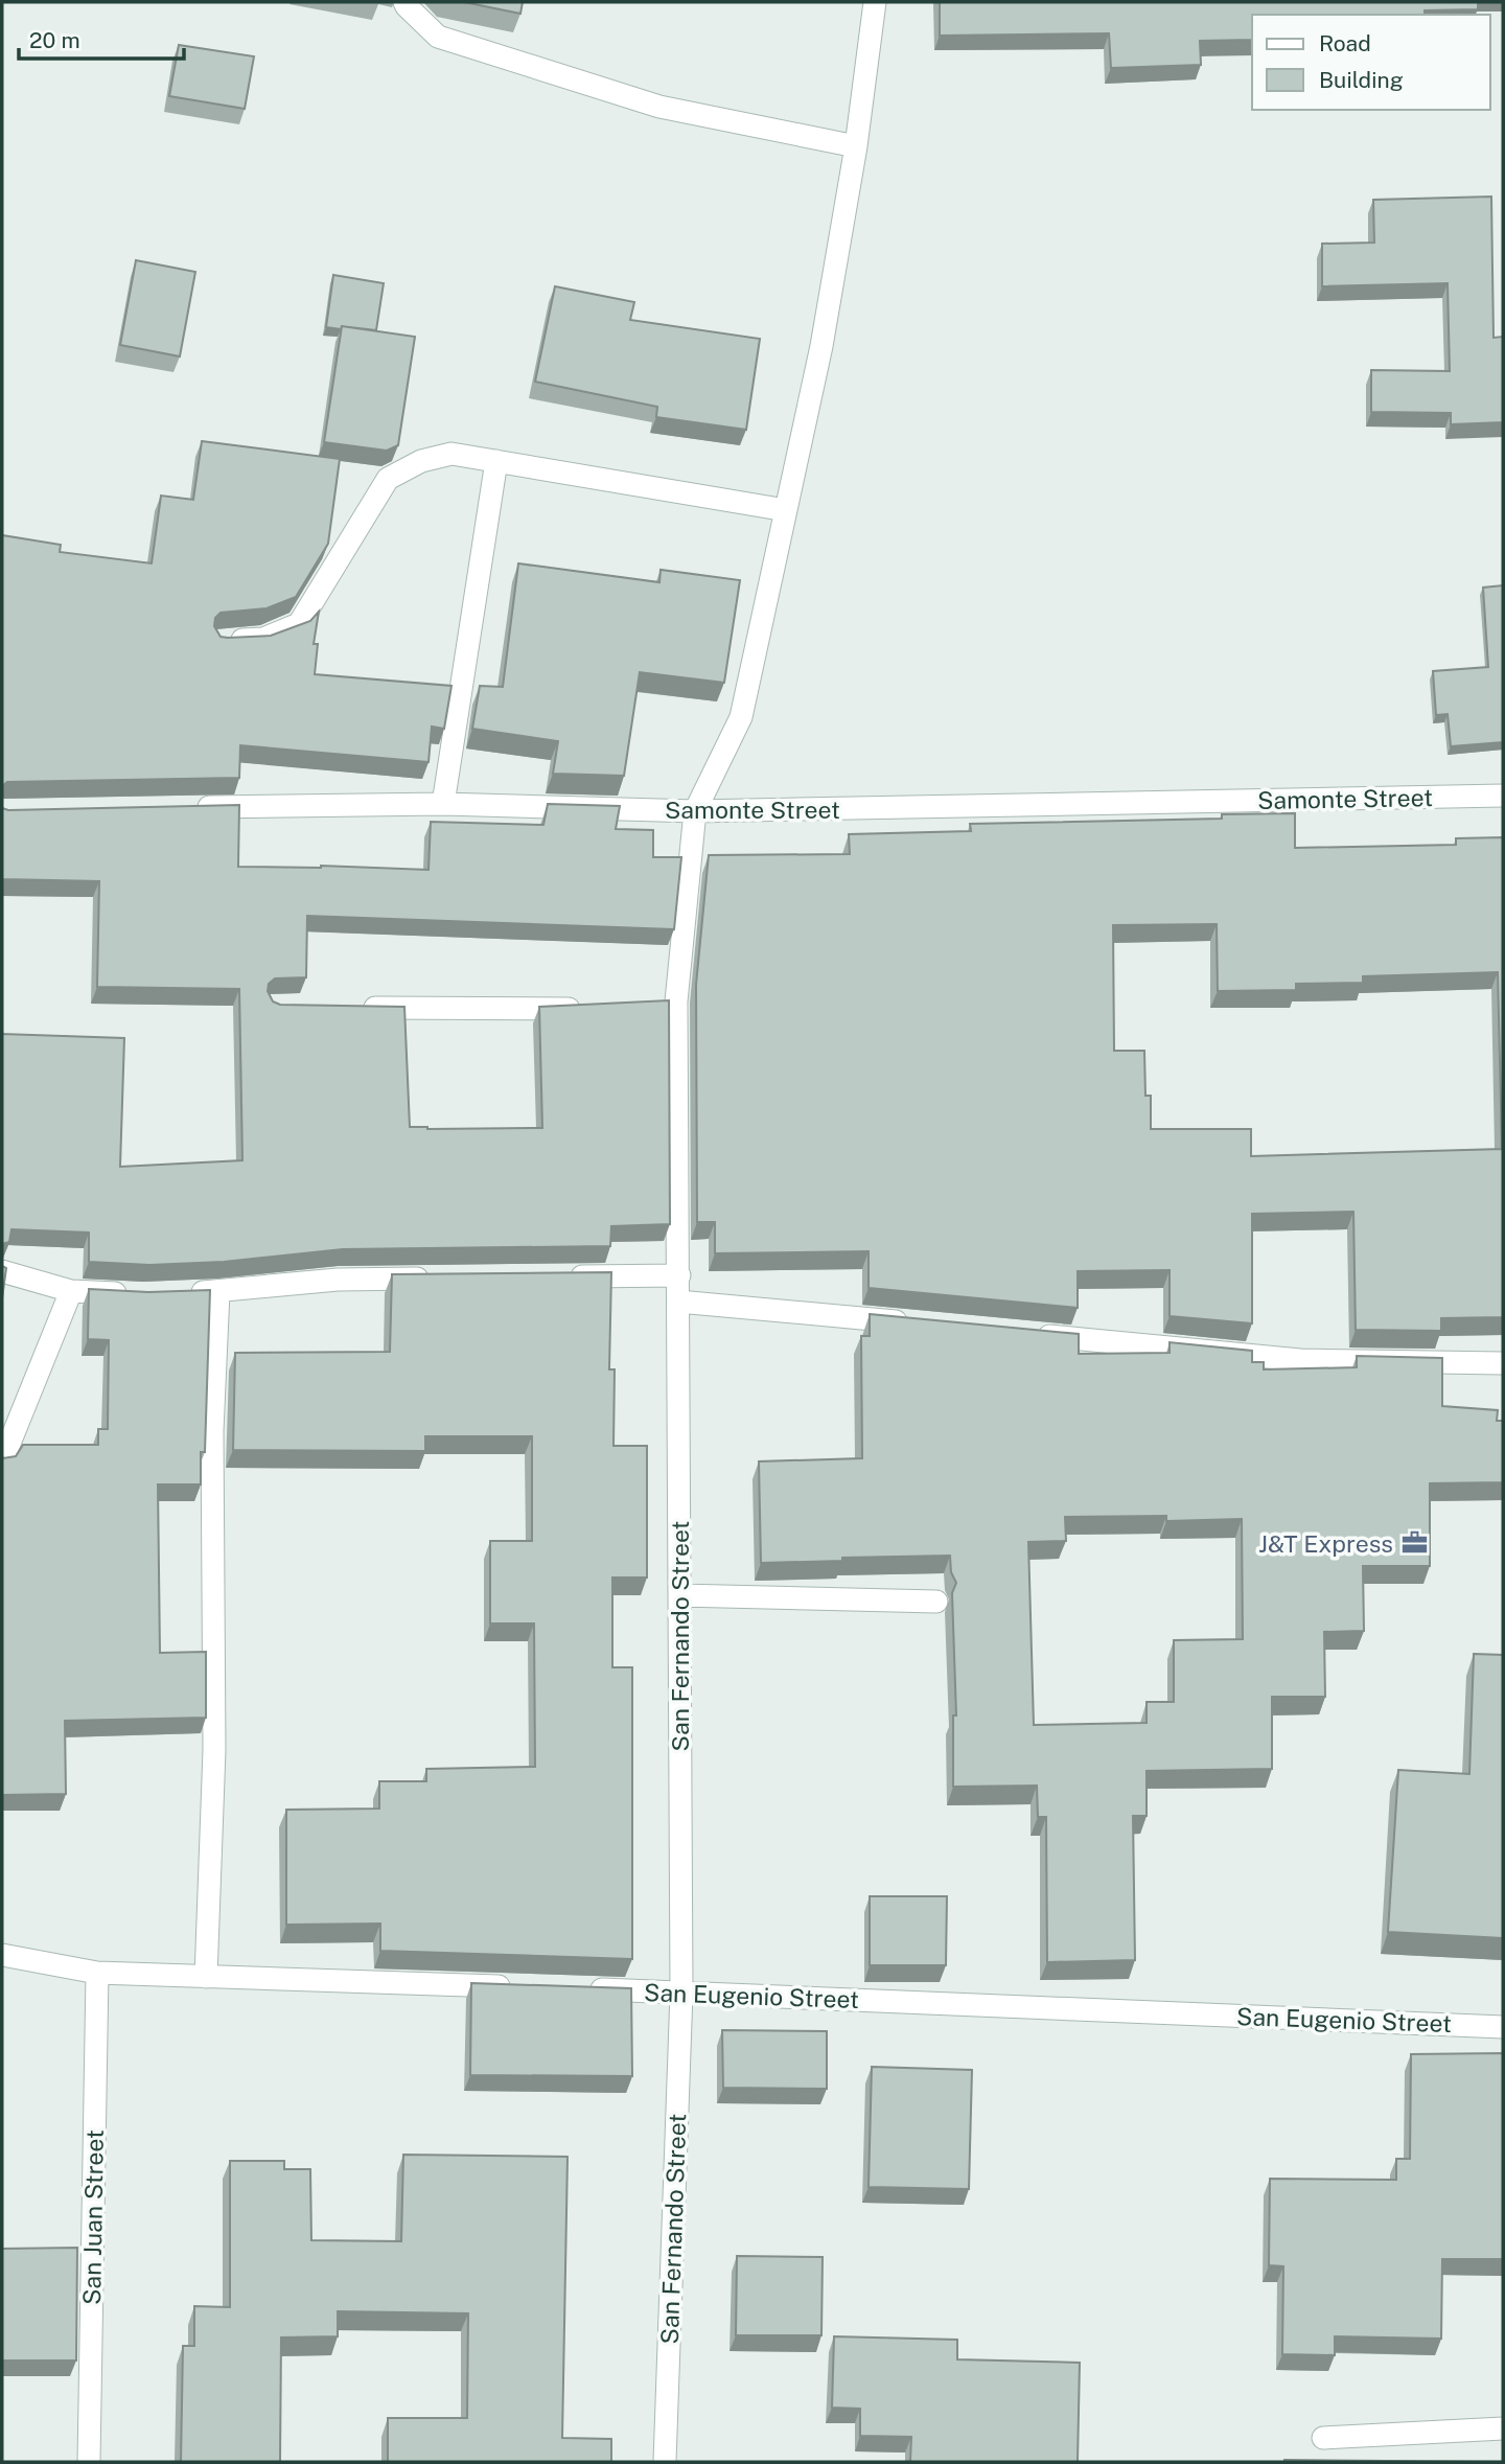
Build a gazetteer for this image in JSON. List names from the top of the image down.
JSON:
{
  "streets": {
    "street": [
      "Samonte Street",
      "San Fernando Street",
      "San Eugenio Street",
      "San Juan Street"
    ]
  },
  "crossings": [
    ["Samonte Street", "San Fernando Street"],
    ["San Fernando Street", "San Eugenio Street"]
  ],
  "places": {
    "office": ["J&T Express"]
  },
  "legend": ["Road", "Building"],
  "scale_bar": "20 m"
}
